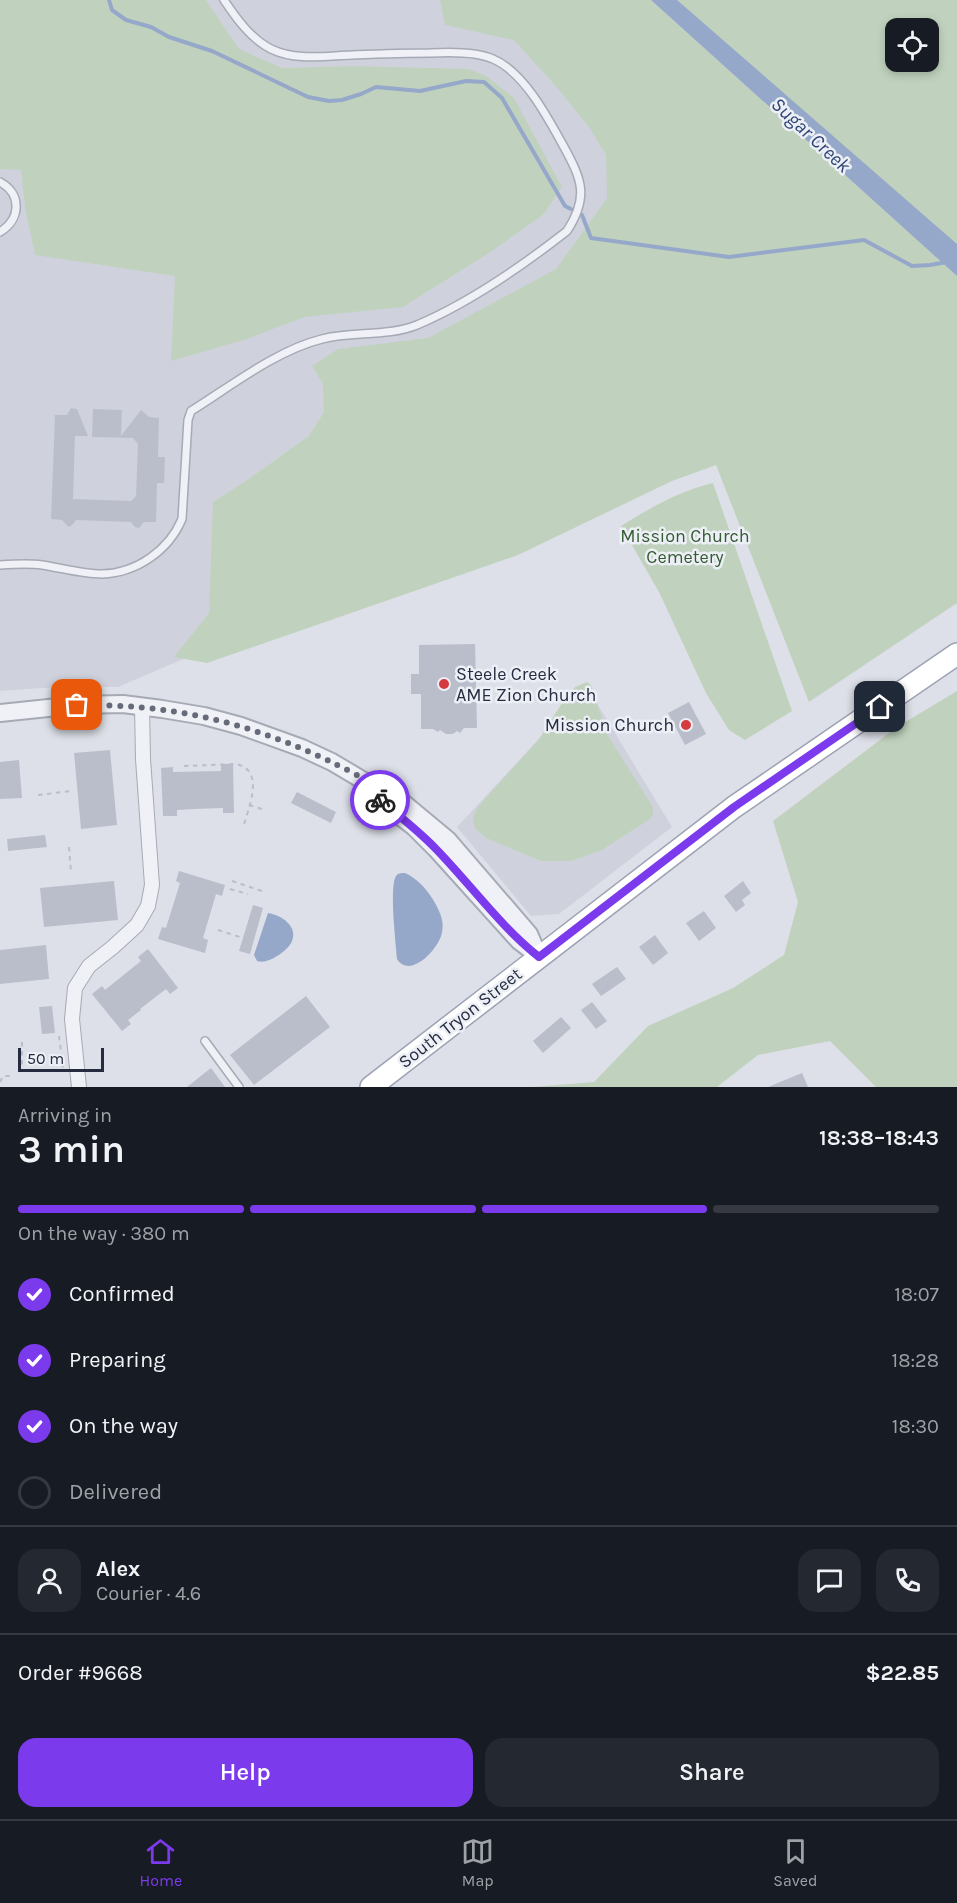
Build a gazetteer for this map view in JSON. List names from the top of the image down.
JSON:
{
  "streets": {
    "main road": ["South Tryon Street"]
  },
  "water": ["Sugar Creek"],
  "parks": ["Mission Church Cemetery"],
  "places": ["Steele Creek AME Zion Church", "Mission Church"],
  "scale_bar": "50 m",
  "page": {
    "scale": "50 m",
    "heading": ["3 min", "Arriving in", "18:38–18:43"],
    "panel": [
      "Alex",
      "Courier · 4.6",
      "Order #9668",
      "$22.85"
    ],
    "bar": "On the way · 380 m",
    "list": [
      ["Confirmed", "18:07"],
      ["Preparing", "18:28"],
      ["On the way", "18:30"],
      "Delivered"
    ],
    "buttons": ["Help", "Share"],
    "tabs": ["Home", "Map", "Saved"]
  }
}
